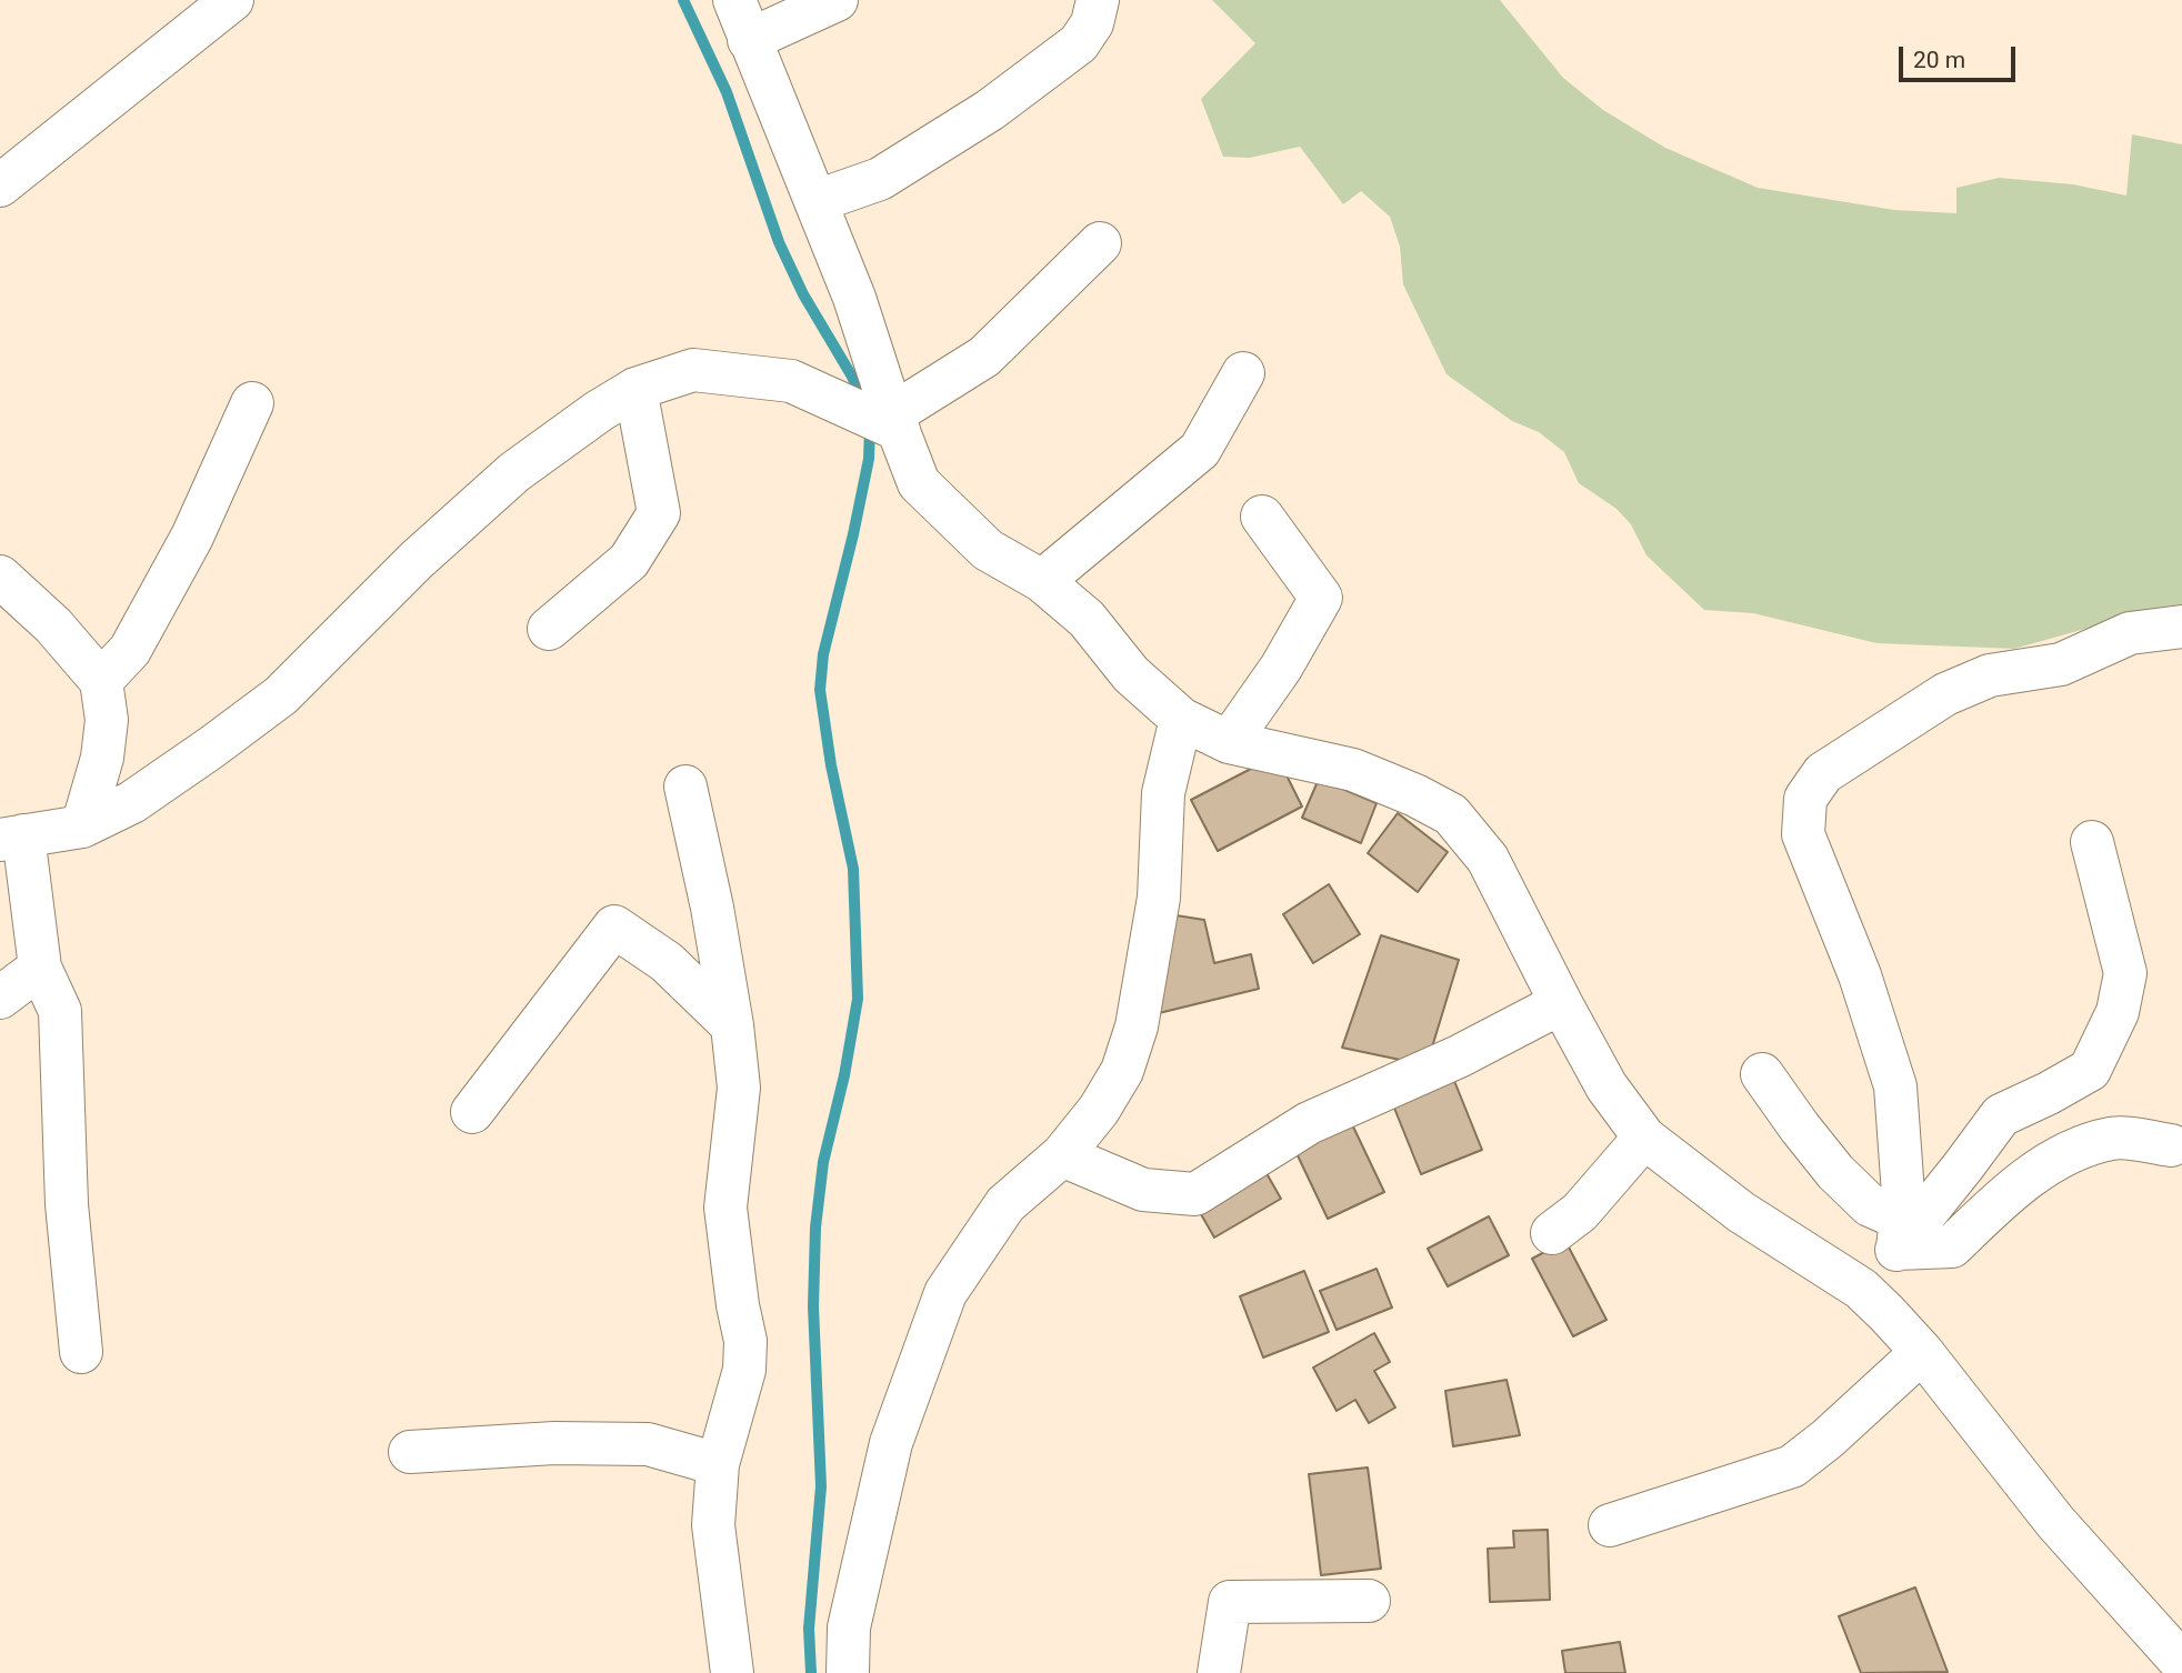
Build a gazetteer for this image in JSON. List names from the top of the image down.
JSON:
{
  "scale_bar": "20 m"
}
